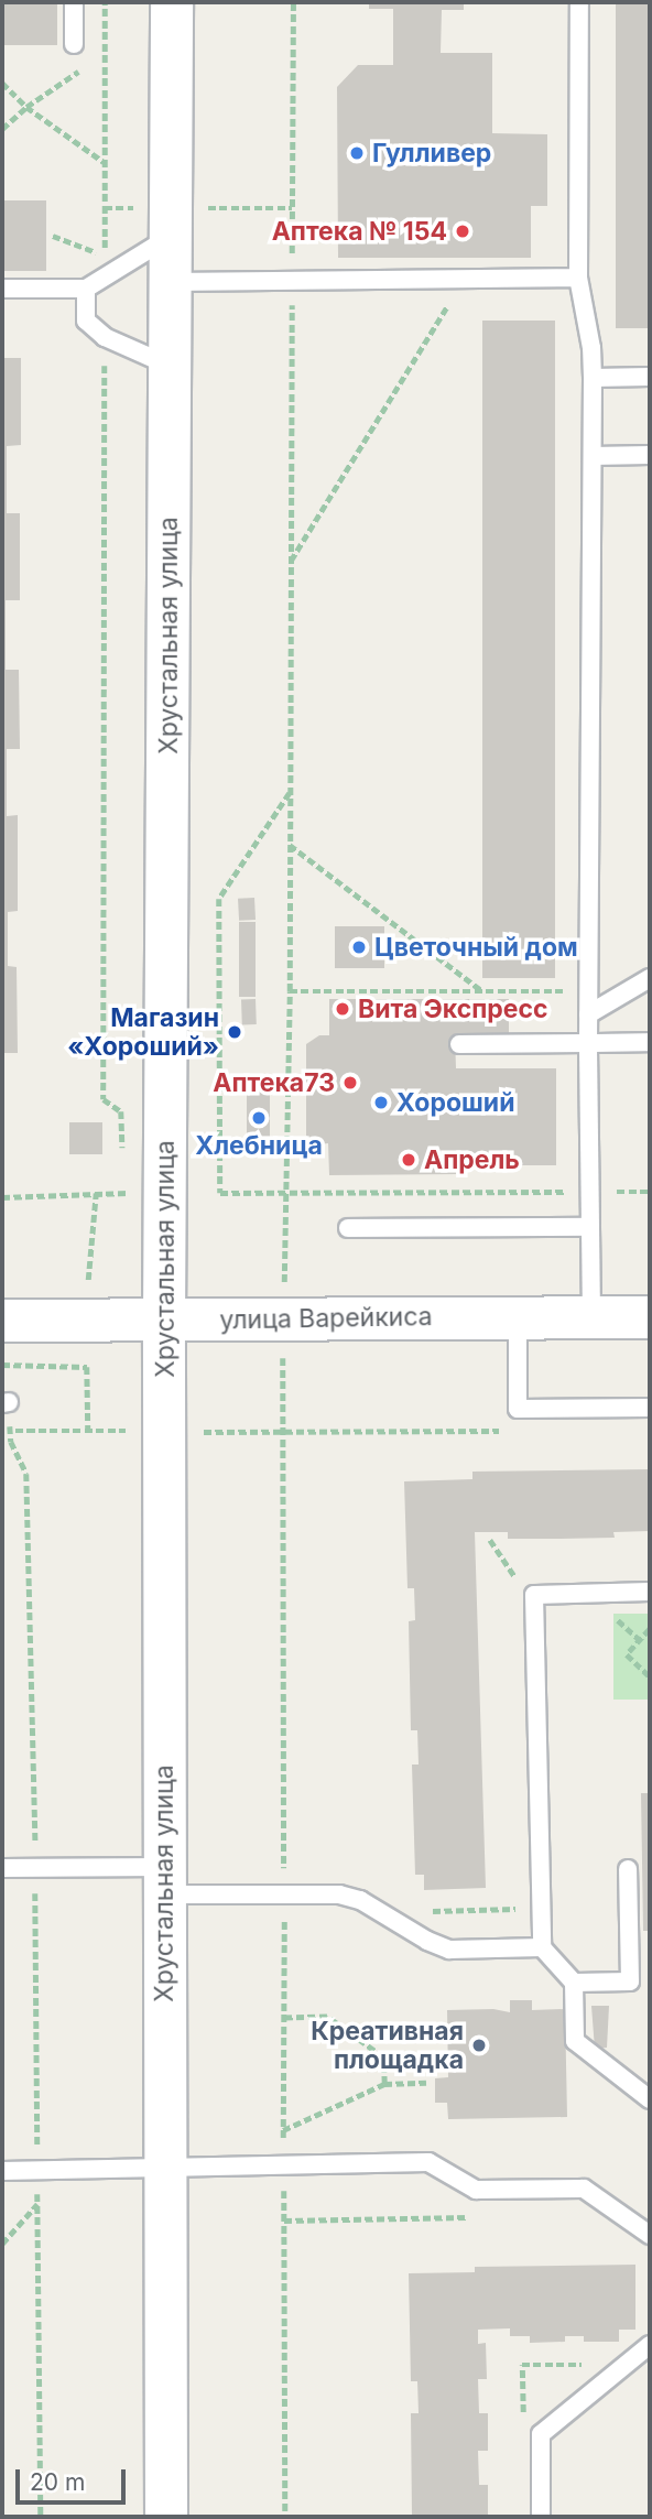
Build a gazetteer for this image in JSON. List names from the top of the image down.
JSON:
{
  "streets": {
    "street": ["Хрустальная улица", "улица Варейкиса"]
  },
  "crossings": [
    ["Хрустальная улица", "улица Варейкиса"]
  ],
  "places": [
    "Гулливер",
    "Аптека № 154",
    "Цветочный дом",
    "Вита Экспресс",
    "Магазин «Хороший»",
    "Аптека73",
    "Хороший",
    "Хлебница",
    "Апрель",
    "Креативная площадка"
  ],
  "scale_bar": "20 m"
}
